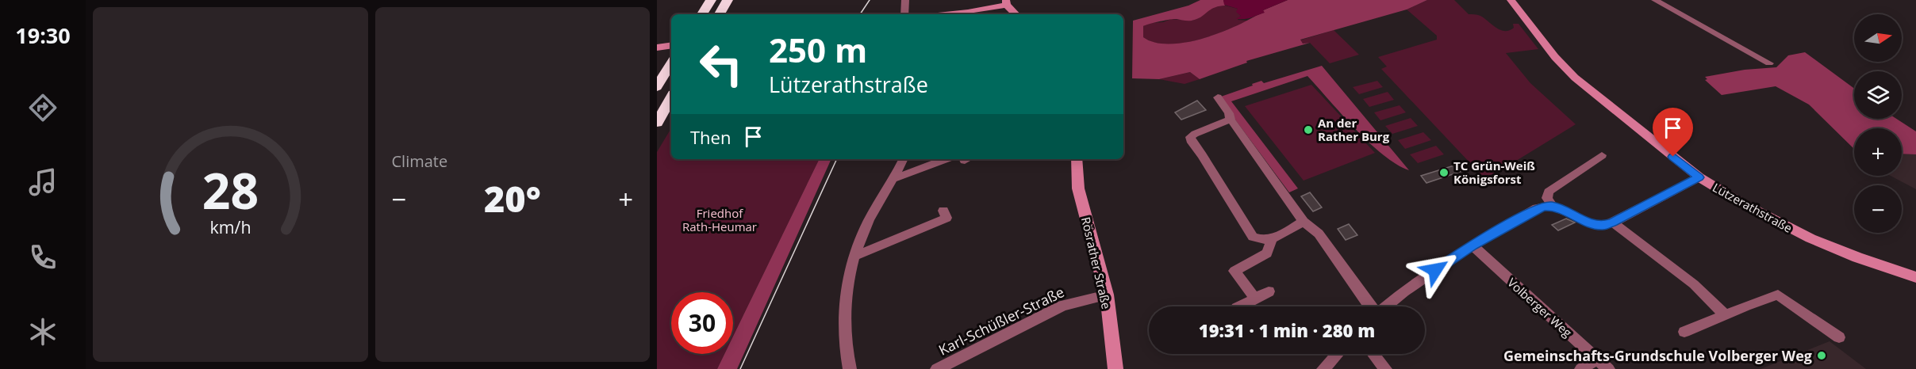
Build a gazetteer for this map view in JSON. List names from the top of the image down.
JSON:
{
  "streets": {
    "street": [
      "Lützerathstraße",
      "Rösrather Straße",
      "Volberger Weg",
      "Karl-Schüßler-Straße"
    ]
  },
  "crossings": [
    ["Rösrather Straße", "Karl-Schüßler-Straße"]
  ],
  "parks": ["Friedhof Rath-Heumar"],
  "places": ["An der Rather Burg", "TC Grün-Weiß Königsforst", "Gemeinschafts-Grundschule Volberger Weg"],
  "north": "right",
  "page": {
    "tabs": "19:30",
    "tile": "Climate",
    "map_buttons": ["+", "−"],
    "turn": ["250 m", "Lützerathstraße"],
    "then": "Then",
    "heat": ["−", "20°", "+"],
    "limit": "30",
    "trip": "19:31 · 1 min · 280 m",
    "gauge": ["28", "km/h"]
  }
}
